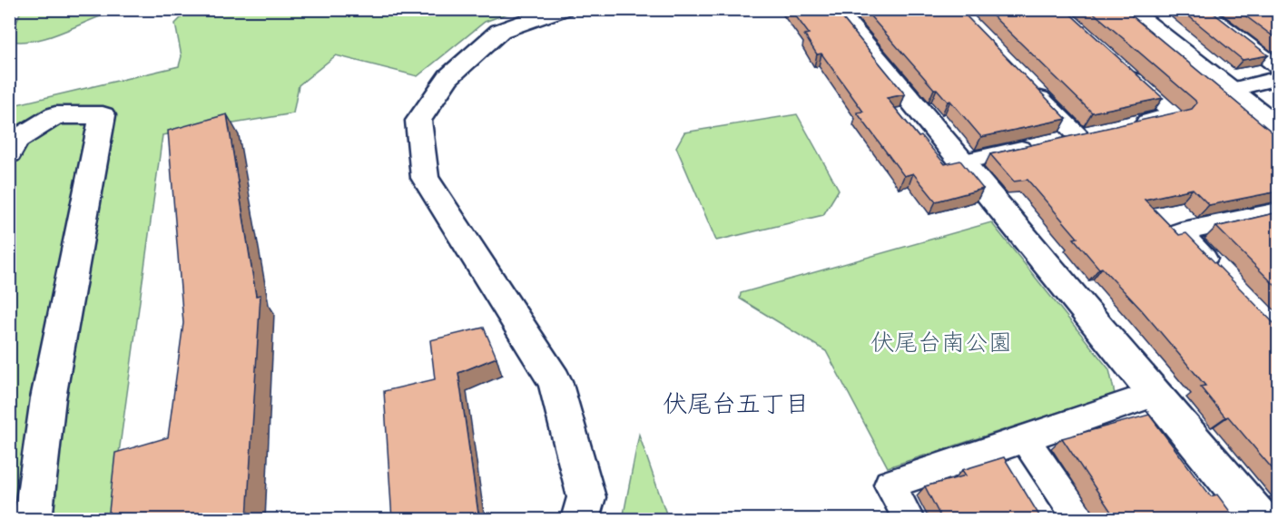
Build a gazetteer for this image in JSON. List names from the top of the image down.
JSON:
{
  "districts": ["伏尾台五丁目"],
  "parks": ["伏尾台南公園"]
}
